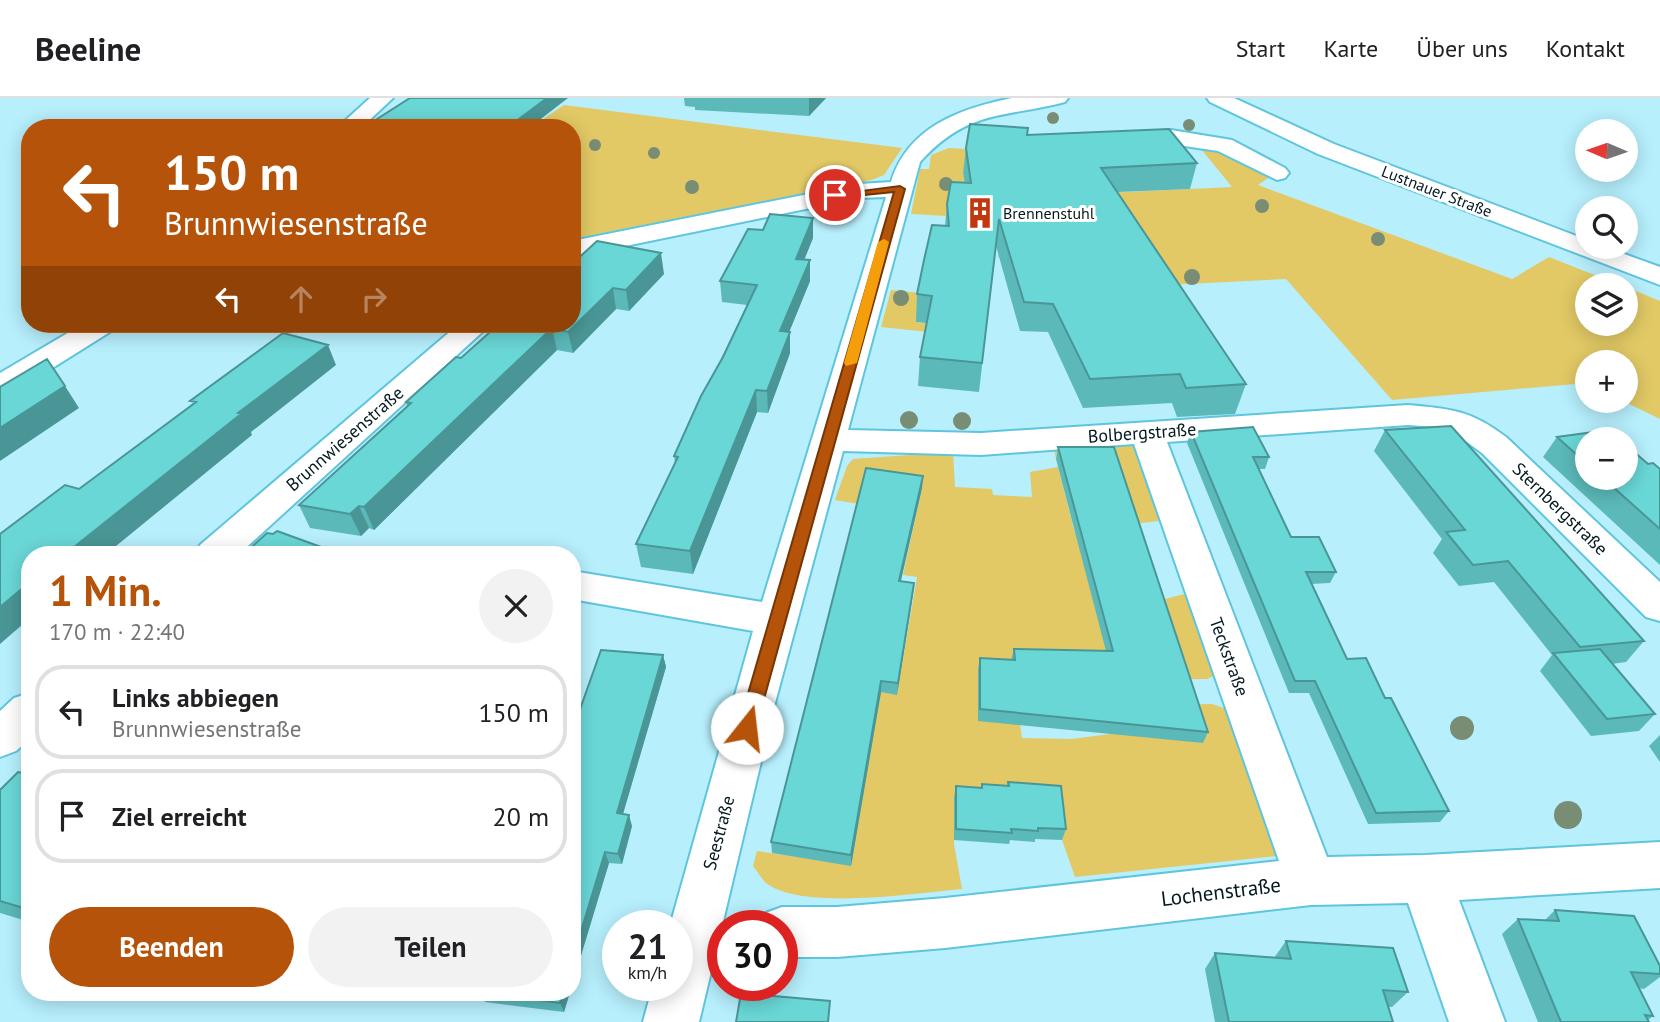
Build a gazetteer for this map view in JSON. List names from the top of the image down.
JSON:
{
  "streets": {
    "street": [
      "Lustnauer Straße",
      "Bolbergstraße",
      "Brunnwiesenstraße",
      "Sternbergstraße",
      "Teckstraße",
      "Seestraße",
      "Lochenstraße"
    ]
  },
  "crossings": [
    ["Bolbergstraße", "Sternbergstraße"],
    ["Bolbergstraße", "Teckstraße"],
    ["Bolbergstraße", "Seestraße"],
    ["Teckstraße", "Lochenstraße"]
  ],
  "places": {
    "building": ["Brennenstuhl"]
  },
  "north": "left",
  "page": {
    "header": "Beeline",
    "nav": [
      "Start",
      "Karte",
      "Über uns",
      "Kontakt"
    ],
    "map_buttons": ["+", "−"],
    "turn": ["150 m", "Brunnwiesenstraße"],
    "heading": ["1 Min.", "170 m · 22:40"],
    "list": [
      {
        "name": "Links abbiegen",
        "note": "Brunnwiesenstraße",
        "value": "150 m"
      },
      {
        "name": "Ziel erreicht",
        "value": "20 m"
      }
    ],
    "buttons": ["Beenden", "Teilen"],
    "speed": "21 km/h",
    "limit": "30"
  }
}
